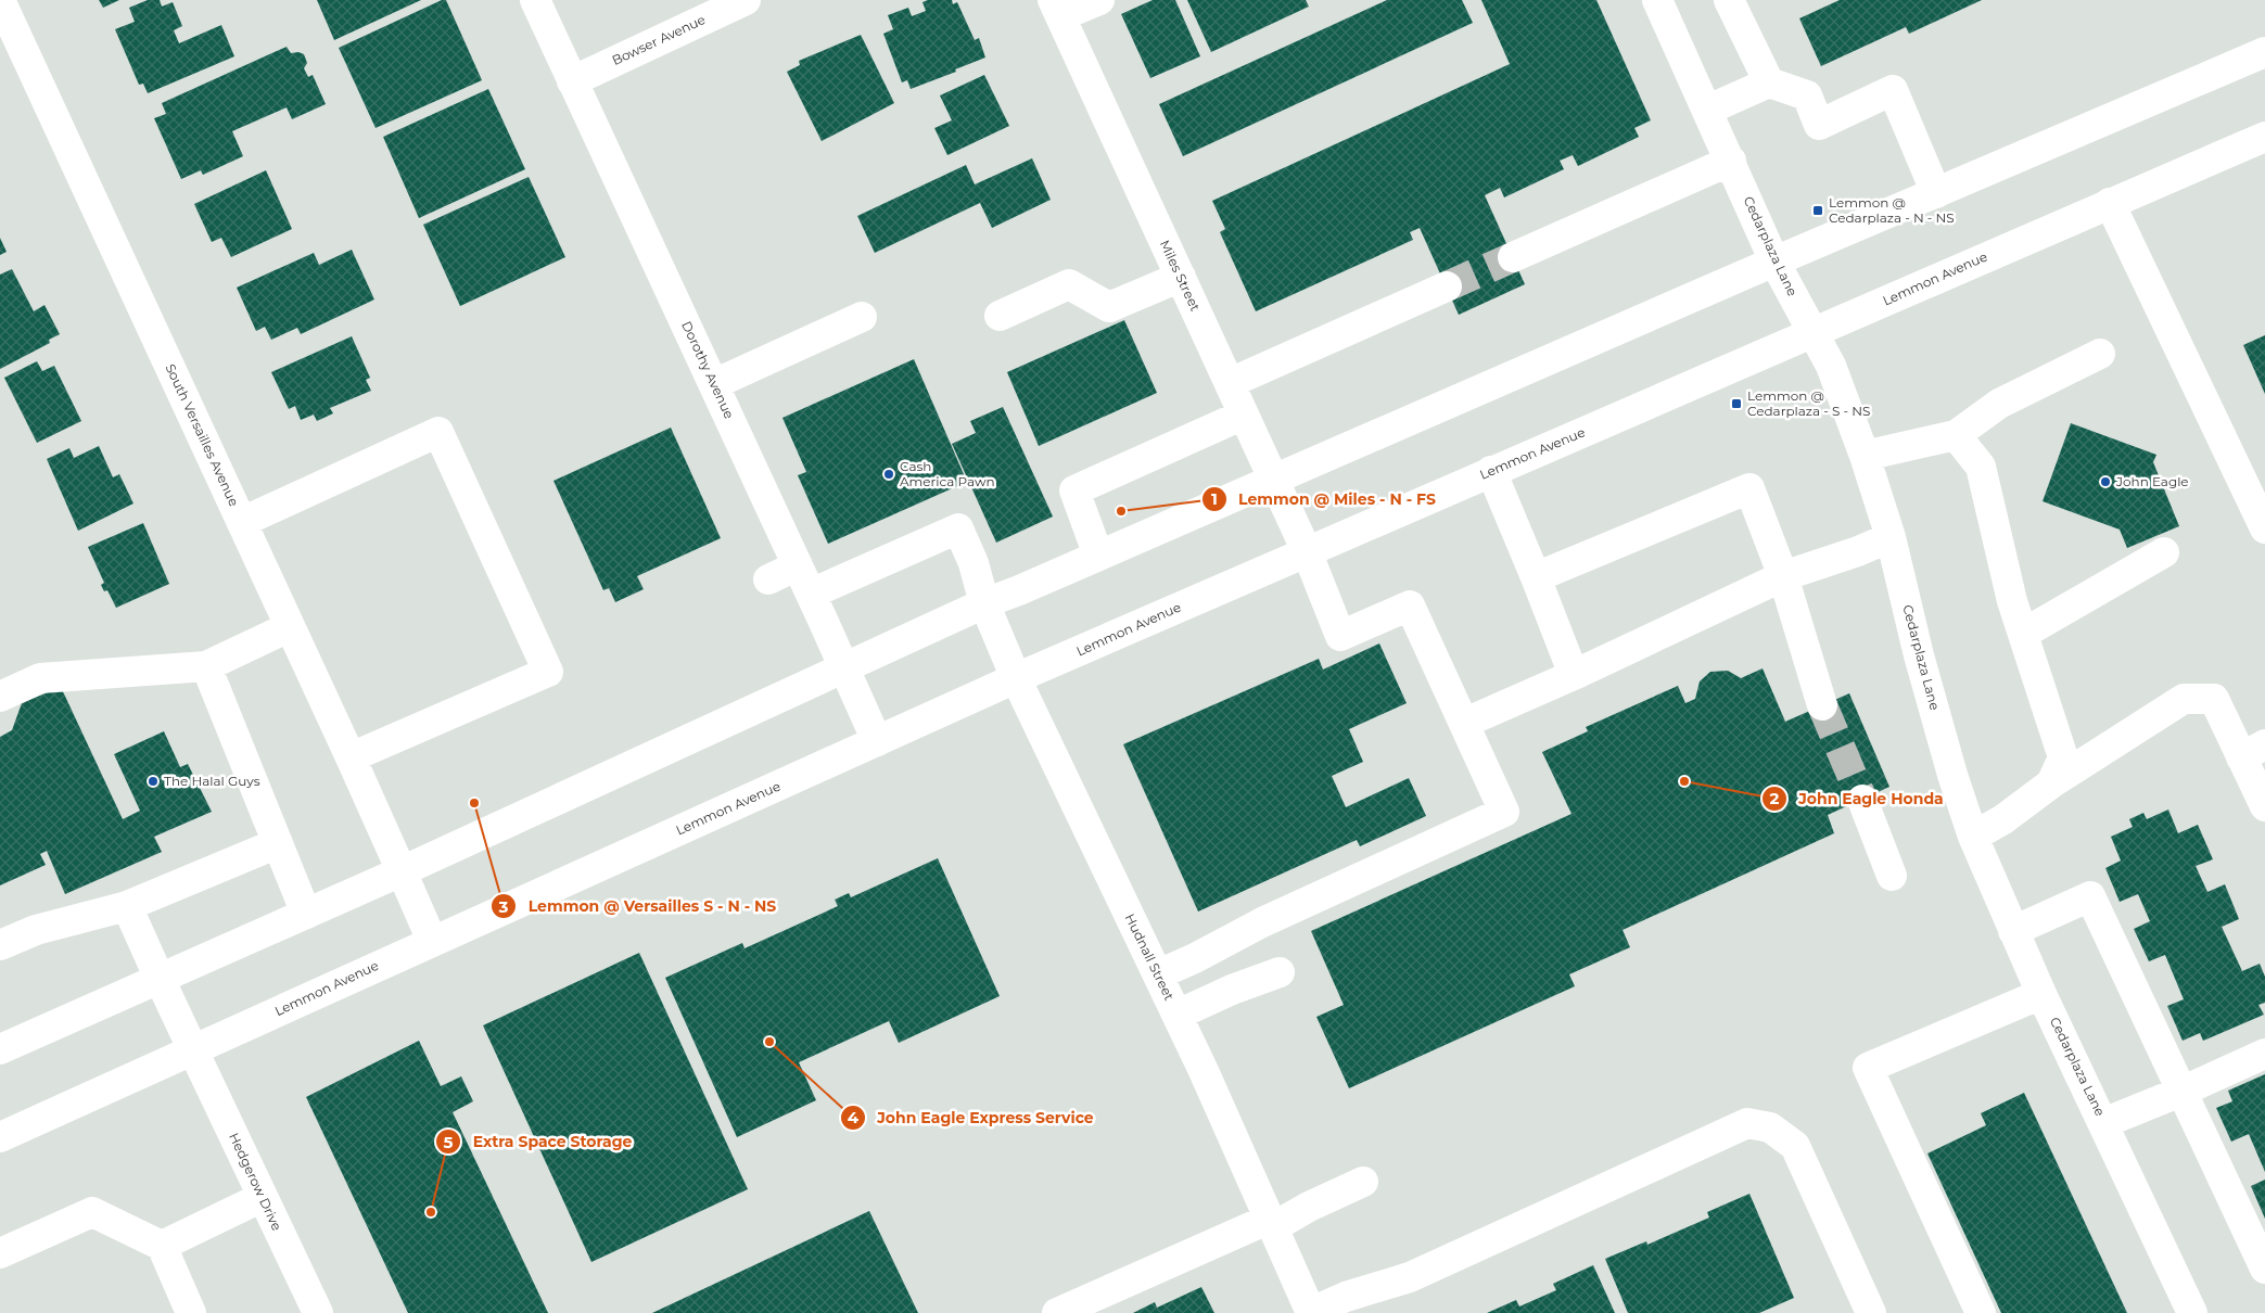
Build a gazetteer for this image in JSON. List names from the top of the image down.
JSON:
{
  "streets": {
    "street": [
      "Bowser Avenue",
      "Cedarplaza Lane",
      "Miles Street",
      "Lemmon Avenue",
      "Dorothy Avenue",
      "South Versailles Avenue",
      "Hudnall Street",
      "Hedgerow Drive"
    ]
  },
  "crossings": [
    ["Bowser Avenue", "Dorothy Avenue"],
    ["Cedarplaza Lane", "Lemmon Avenue"],
    ["Miles Street", "Lemmon Avenue"],
    ["Lemmon Avenue", "Dorothy Avenue"],
    ["Lemmon Avenue", "South Versailles Avenue"],
    ["Lemmon Avenue", "Hudnall Street"],
    ["Lemmon Avenue", "Hedgerow Drive"],
    ["Dorothy Avenue", "Hudnall Street"]
  ],
  "places": {
    "transit": ["Lemmon @ Cedarplaza - N - NS", "Lemmon @ Cedarplaza - S - NS"],
    "other": [
      "Cash America Pawn",
      "John Eagle",
      "Lemmon @ Miles - N - FS",
      "The Halal Guys",
      "John Eagle Honda",
      "Lemmon @ Versailles S - N - NS",
      "John Eagle Express Service",
      "Extra Space Storage"
    ]
  }
}
